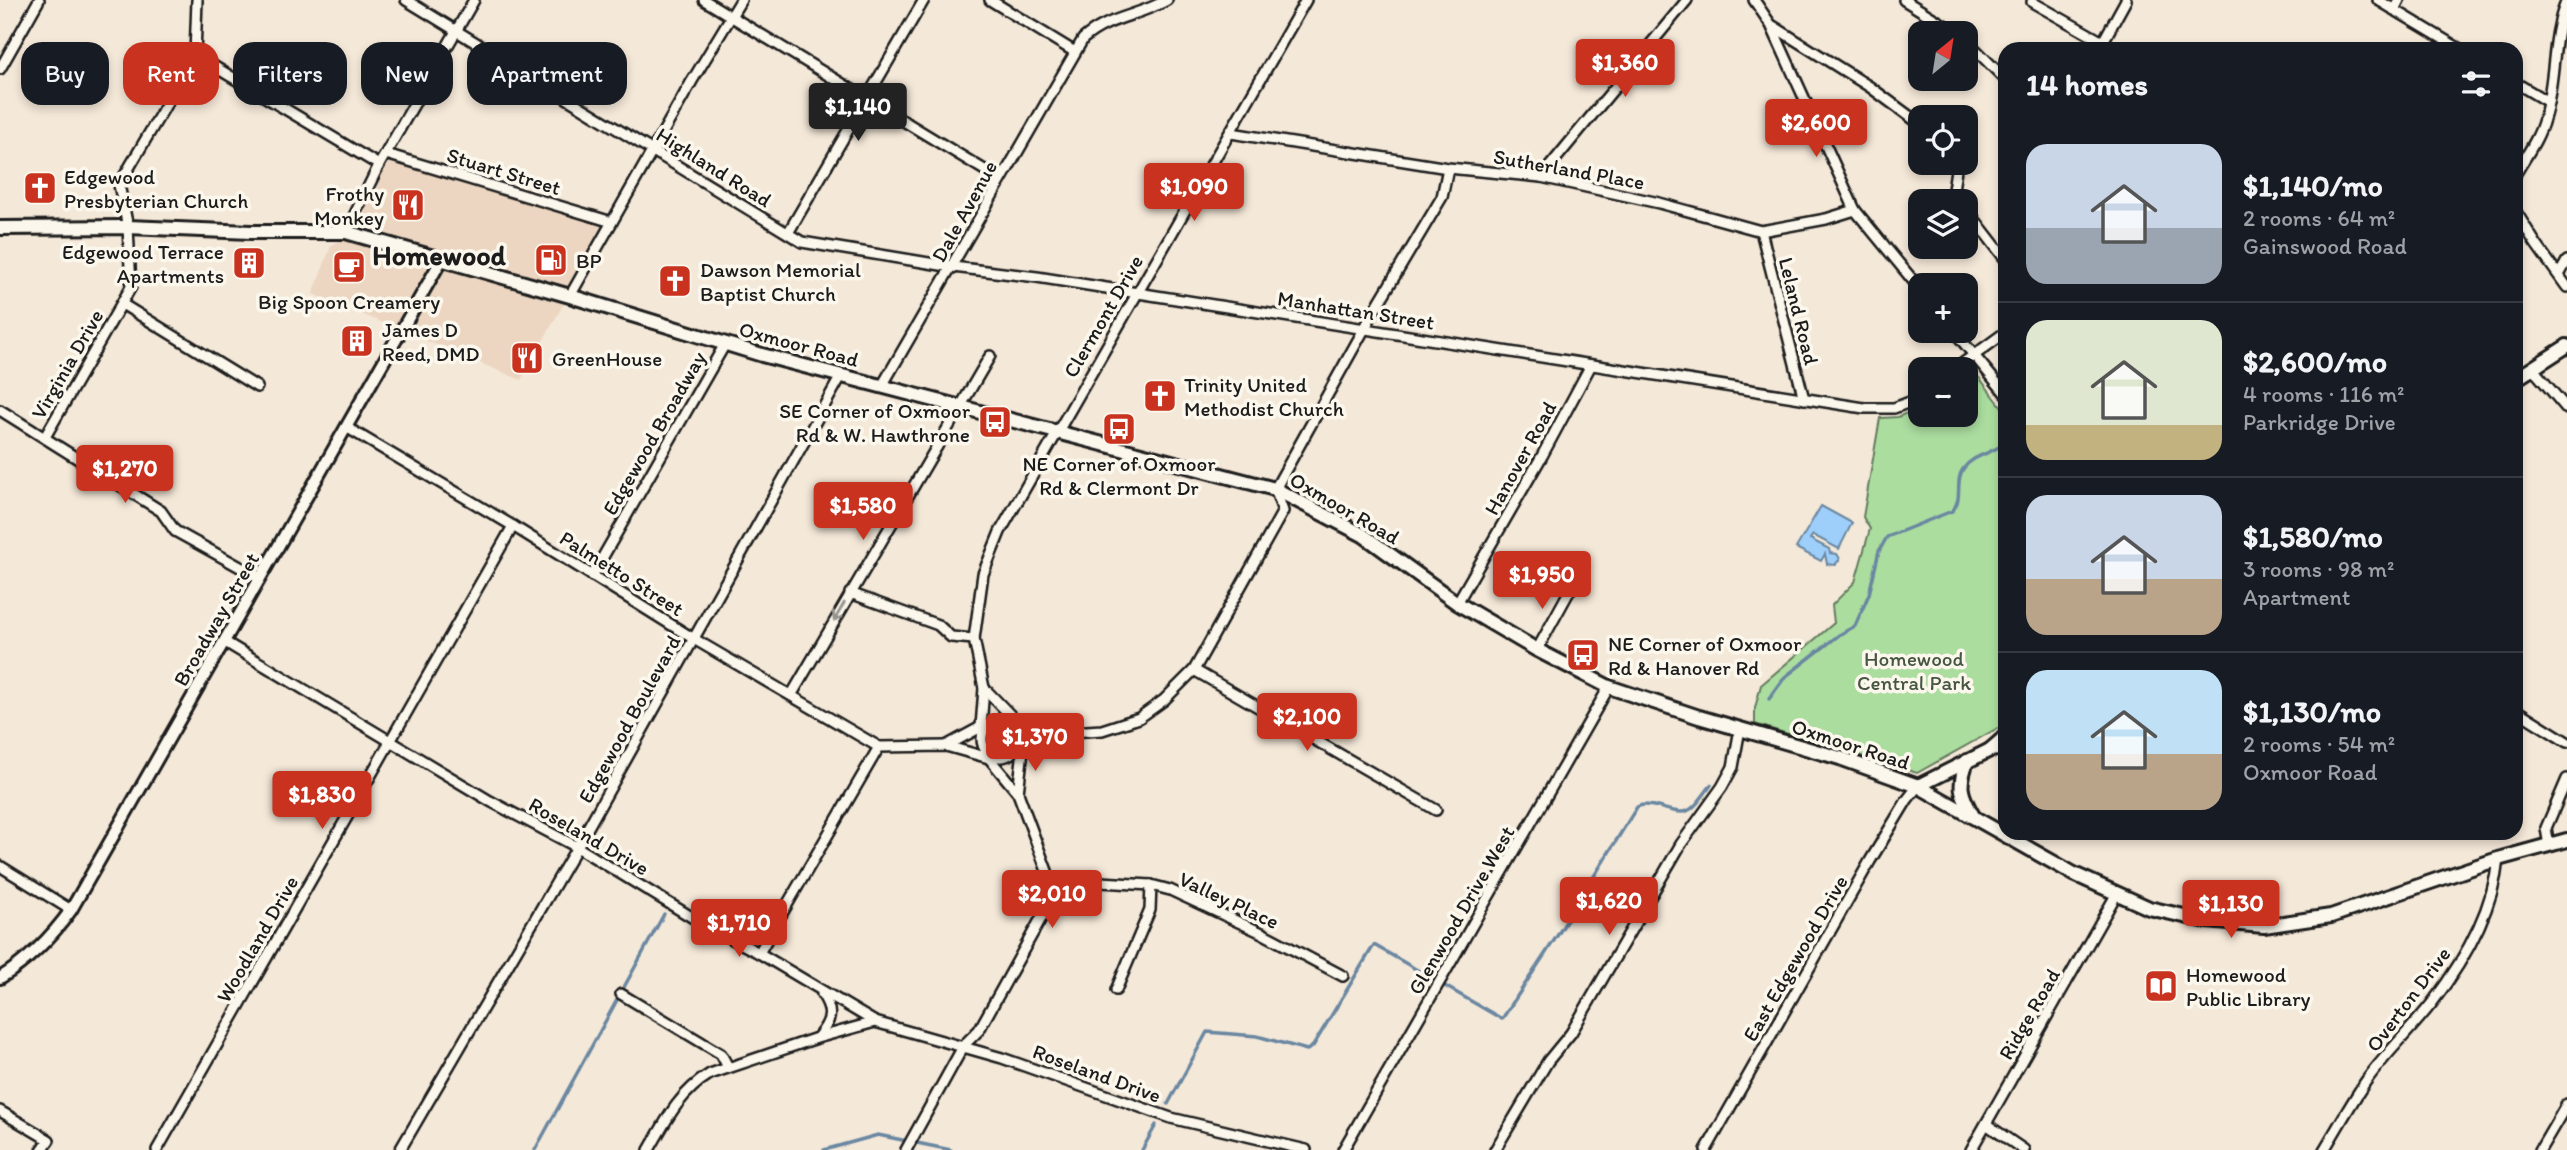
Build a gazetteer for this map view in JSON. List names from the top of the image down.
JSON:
{
  "streets": {
    "main road": ["Oxmoor Road"],
    "street": [
      "Highland Road",
      "Sutherland Place",
      "Stuart Street",
      "Dale Avenue",
      "Manhattan Street",
      "Leland Road",
      "Clermont Drive",
      "Virginia Drive",
      "Edgewood Broadway",
      "Hanover Road",
      "Palmetto Street",
      "Broadway Street",
      "Edgewood Boulevard",
      "Roseland Drive",
      "Valley Place",
      "Glenwood Drive West",
      "Woodland Drive",
      "East Edgewood Drive",
      "Overton Drive",
      "Ridge Road"
    ]
  },
  "crossings": [
    ["Highland Road", "Manhattan Street"],
    ["Sutherland Place", "Leland Road"],
    ["Sutherland Place", "Clermont Drive"],
    ["Dale Avenue", "Manhattan Street"],
    ["Dale Avenue", "Oxmoor Road"],
    ["Manhattan Street", "Leland Road"],
    ["Manhattan Street", "Clermont Drive"],
    ["Manhattan Street", "Hanover Road"],
    ["Clermont Drive", "Oxmoor Road"],
    ["Oxmoor Road", "Virginia Drive"],
    ["Oxmoor Road", "Edgewood Broadway"],
    ["Oxmoor Road", "Hanover Road"],
    ["Oxmoor Road", "Broadway Street"],
    ["Oxmoor Road", "Edgewood Boulevard"],
    ["Oxmoor Road", "Glenwood Drive West"],
    ["Oxmoor Road", "East Edgewood Drive"],
    ["Oxmoor Road", "Overton Drive"],
    ["Oxmoor Road", "Ridge Road"],
    ["Edgewood Broadway", "Palmetto Street"],
    ["Palmetto Street", "Broadway Street"],
    ["Palmetto Street", "Edgewood Boulevard"],
    ["Palmetto Street", "Woodland Drive"],
    ["Broadway Street", "Roseland Drive"],
    ["Edgewood Boulevard", "Roseland Drive"],
    ["Roseland Drive", "Woodland Drive"]
  ],
  "districts": ["Homewood"],
  "parks": ["Homewood Central Park"],
  "places": {
    "church": ["Edgewood Presbyterian Church", "Dawson Memorial Baptist Church", "Trinity United Methodist Church"],
    "restaurant": ["Frothy Monkey", "GreenHouse"],
    "fuel station": ["BP"],
    "building": ["Edgewood Terrace Apartments", "James D Reed, DMD"],
    "cafe": ["Big Spoon Creamery"],
    "bus stop": ["SE Corner of Oxmoor Rd & W. Hawthrone", "NE Corner of Oxmoor Rd & Clermont Dr", "NE Corner of Oxmoor Rd & Hanover Rd"],
    "library": ["Homewood Public Library"]
  },
  "north": "top right",
  "page": {
    "map_buttons": ["+", "−"],
    "price": [
      "$1,360",
      "$1,140",
      "$2,600",
      "$1,090",
      "$1,270",
      "$1,580",
      "$1,950",
      "$2,100",
      "$1,370",
      "$1,830",
      "$2,010",
      "$1,620",
      "$1,130",
      "$1,710"
    ],
    "chip": [
      "Buy",
      "Rent",
      "Filters",
      "New",
      "Apartment"
    ],
    "heading": "14 homes",
    "list": [
      {
        "name": "$1,140/mo",
        "note": "2 rooms · 64 m² · Gainswood Road"
      },
      {
        "name": "$2,600/mo",
        "note": "4 rooms · 116 m² · Parkridge Drive"
      },
      {
        "name": "$1,580/mo",
        "note": "3 rooms · 98 m² · Apartment"
      },
      {
        "name": "$1,130/mo",
        "note": "2 rooms · 54 m² · Oxmoor Road"
      }
    ]
  }
}
